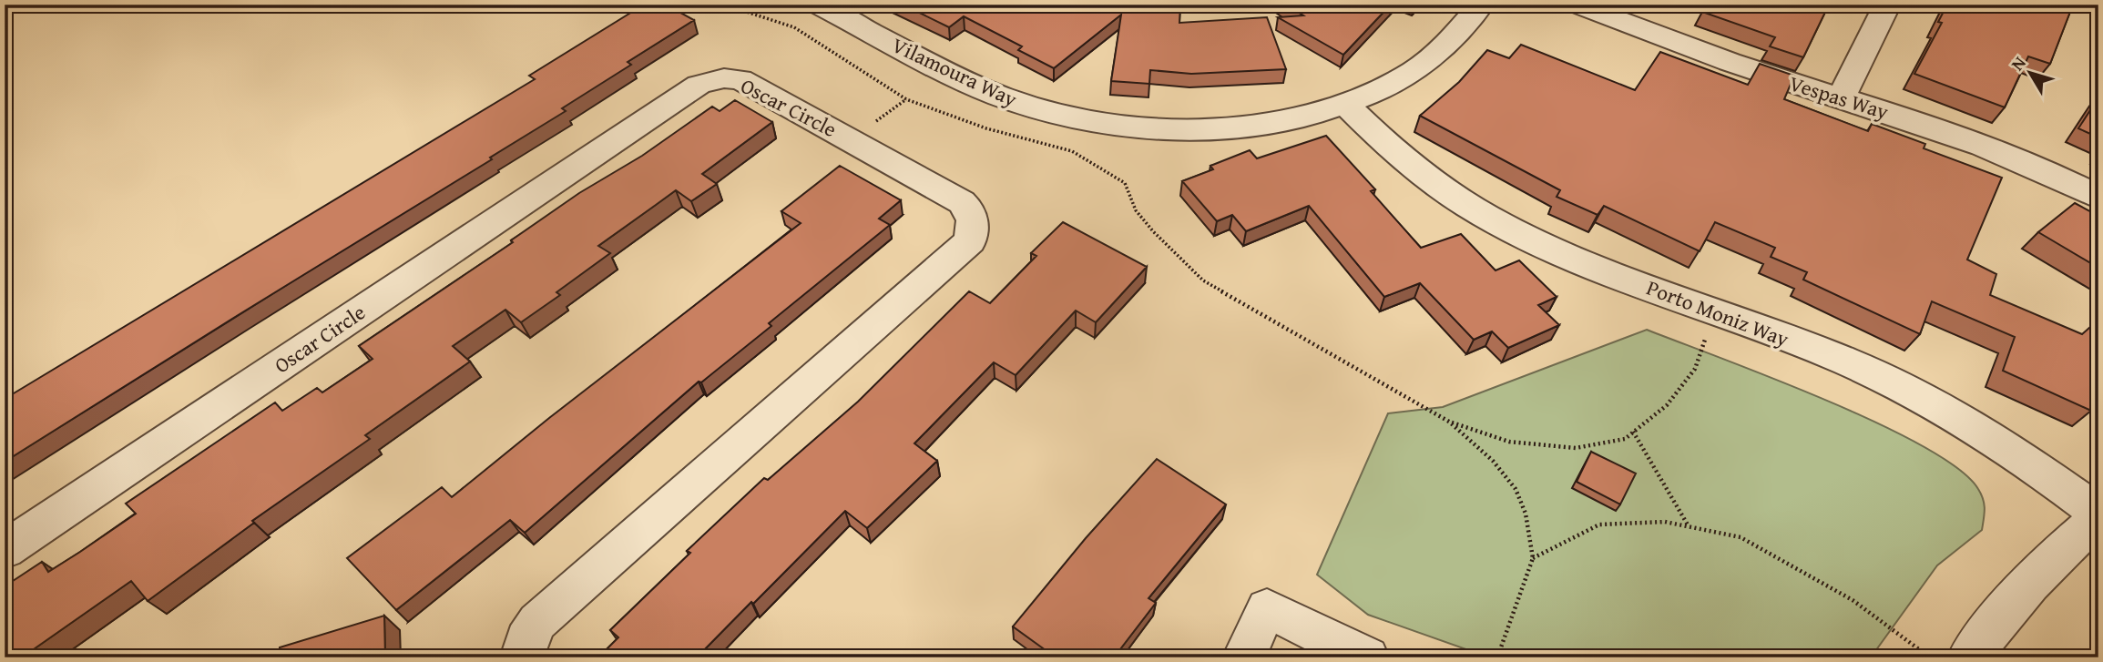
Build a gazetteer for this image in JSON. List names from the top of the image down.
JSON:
{
  "streets": {
    "street": [
      "Vilamoura Way",
      "Vespas Way",
      "Oscar Circle",
      "Porto Moniz Way"
    ]
  },
  "crossings": [
    ["Vilamoura Way", "Porto Moniz Way"]
  ],
  "north": "top left"
}
